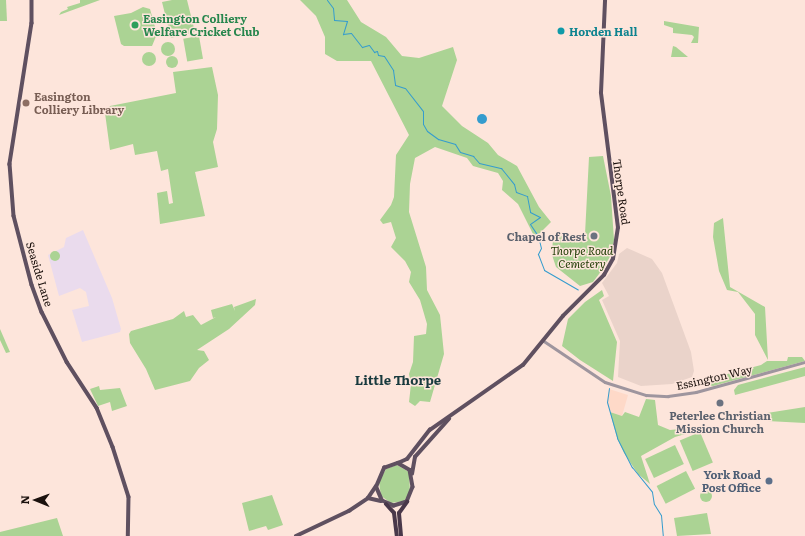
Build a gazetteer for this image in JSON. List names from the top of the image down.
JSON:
{
  "streets": {
    "main road": ["Thorpe Road", "Seaside Lane"],
    "street": ["Essington Way"]
  },
  "crossings": [
    ["Thorpe Road", "Essington Way"]
  ],
  "districts": ["Little Thorpe"],
  "parks": ["Thorpe Road Cemetery"],
  "places": [
    "Easington Colliery Welfare Cricket Club",
    "Horden Hall",
    "Easington Colliery Library",
    "Chapel of Rest",
    "Peterlee Christian Mission Church",
    "York Road Post Office"
  ],
  "north": "left"
}
